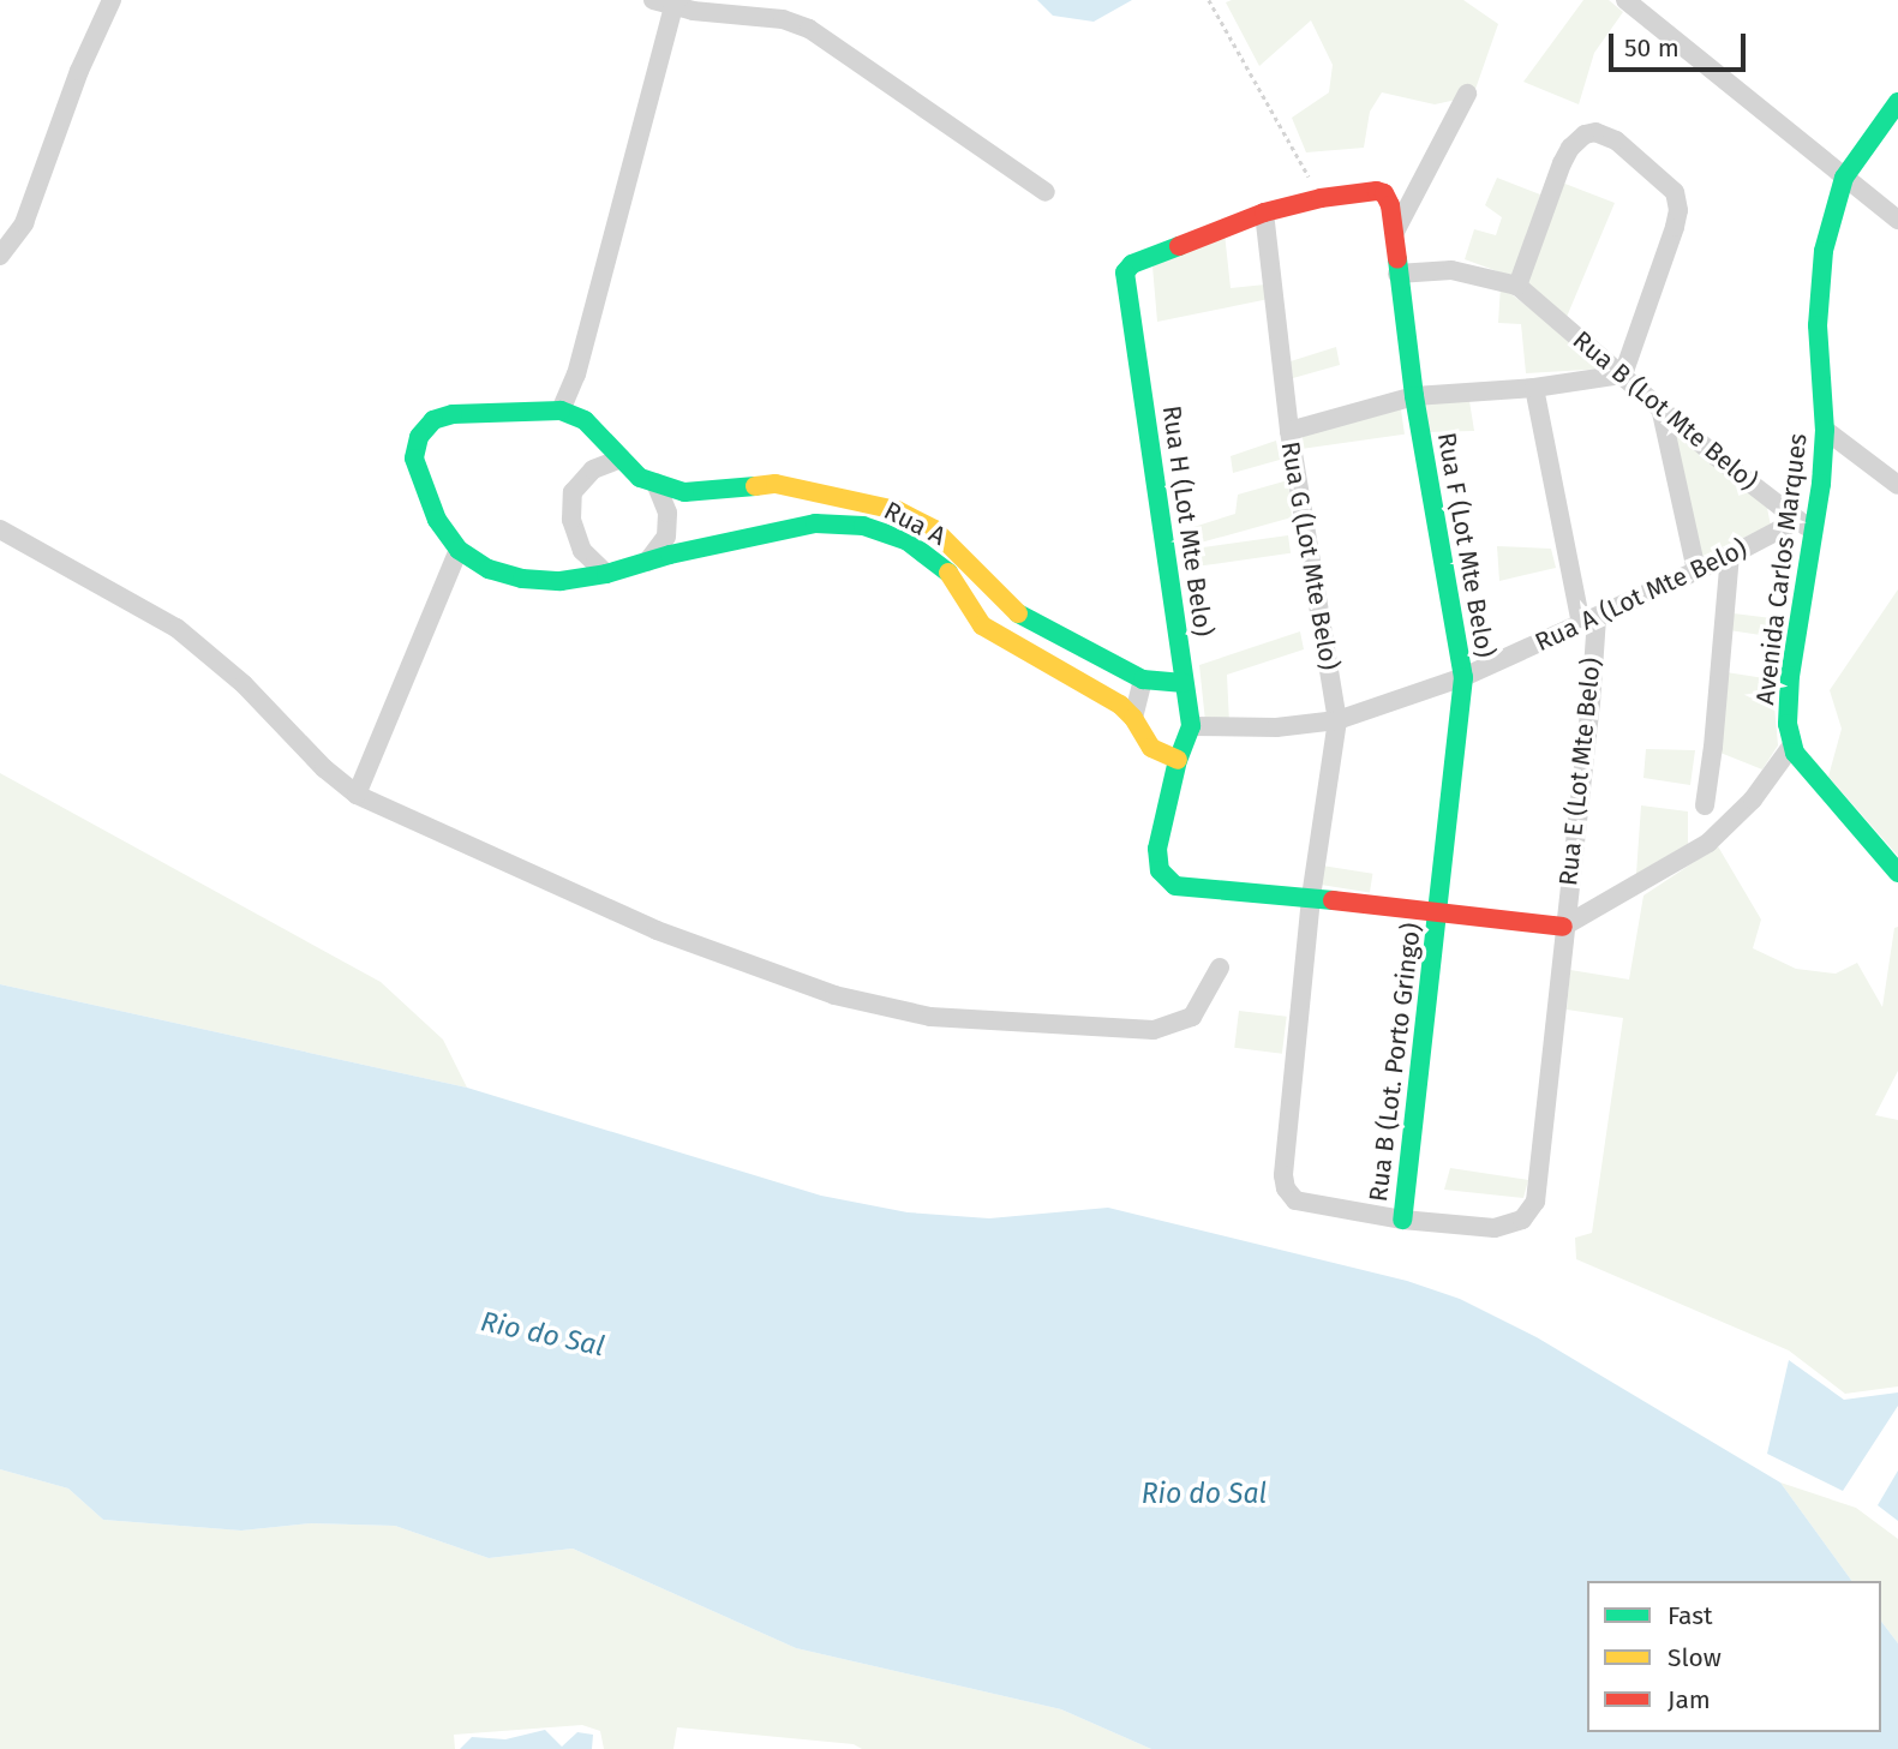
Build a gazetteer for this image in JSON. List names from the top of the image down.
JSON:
{
  "streets": {
    "street": [
      "Rua B (Lot Mte Belo)",
      "Rua H (Lot Mte Belo)",
      "Rua A",
      "Rua F (Lot Mte Belo)",
      "Rua G (Lot Mte Belo)",
      "Avenida Carlos Marques",
      "Rua A (Lot Mte Belo)",
      "Rua E (Lot Mte Belo)",
      "Rua B (Lot. Porto Gringo)"
    ]
  },
  "crossings": [
    ["Rua B (Lot Mte Belo)", "Avenida Carlos Marques"],
    ["Rua B (Lot Mte Belo)", "Rua A (Lot Mte Belo)"],
    ["Rua H (Lot Mte Belo)", "Rua A"],
    ["Rua H (Lot Mte Belo)", "Rua G (Lot Mte Belo)"],
    ["Rua H (Lot Mte Belo)", "Rua A (Lot Mte Belo)"],
    ["Rua F (Lot Mte Belo)", "Rua A (Lot Mte Belo)"],
    ["Rua F (Lot Mte Belo)", "Rua B (Lot. Porto Gringo)"],
    ["Rua G (Lot Mte Belo)", "Rua A (Lot Mte Belo)"],
    ["Rua G (Lot Mte Belo)", "Rua E (Lot Mte Belo)"],
    ["Rua G (Lot Mte Belo)", "Rua B (Lot. Porto Gringo)"],
    ["Rua A (Lot Mte Belo)", "Rua E (Lot Mte Belo)"],
    ["Rua E (Lot Mte Belo)", "Rua B (Lot. Porto Gringo)"]
  ],
  "water": ["Rio do Sal"],
  "legend": ["Fast", "Slow", "Jam"],
  "scale_bar": "50 m"
}
